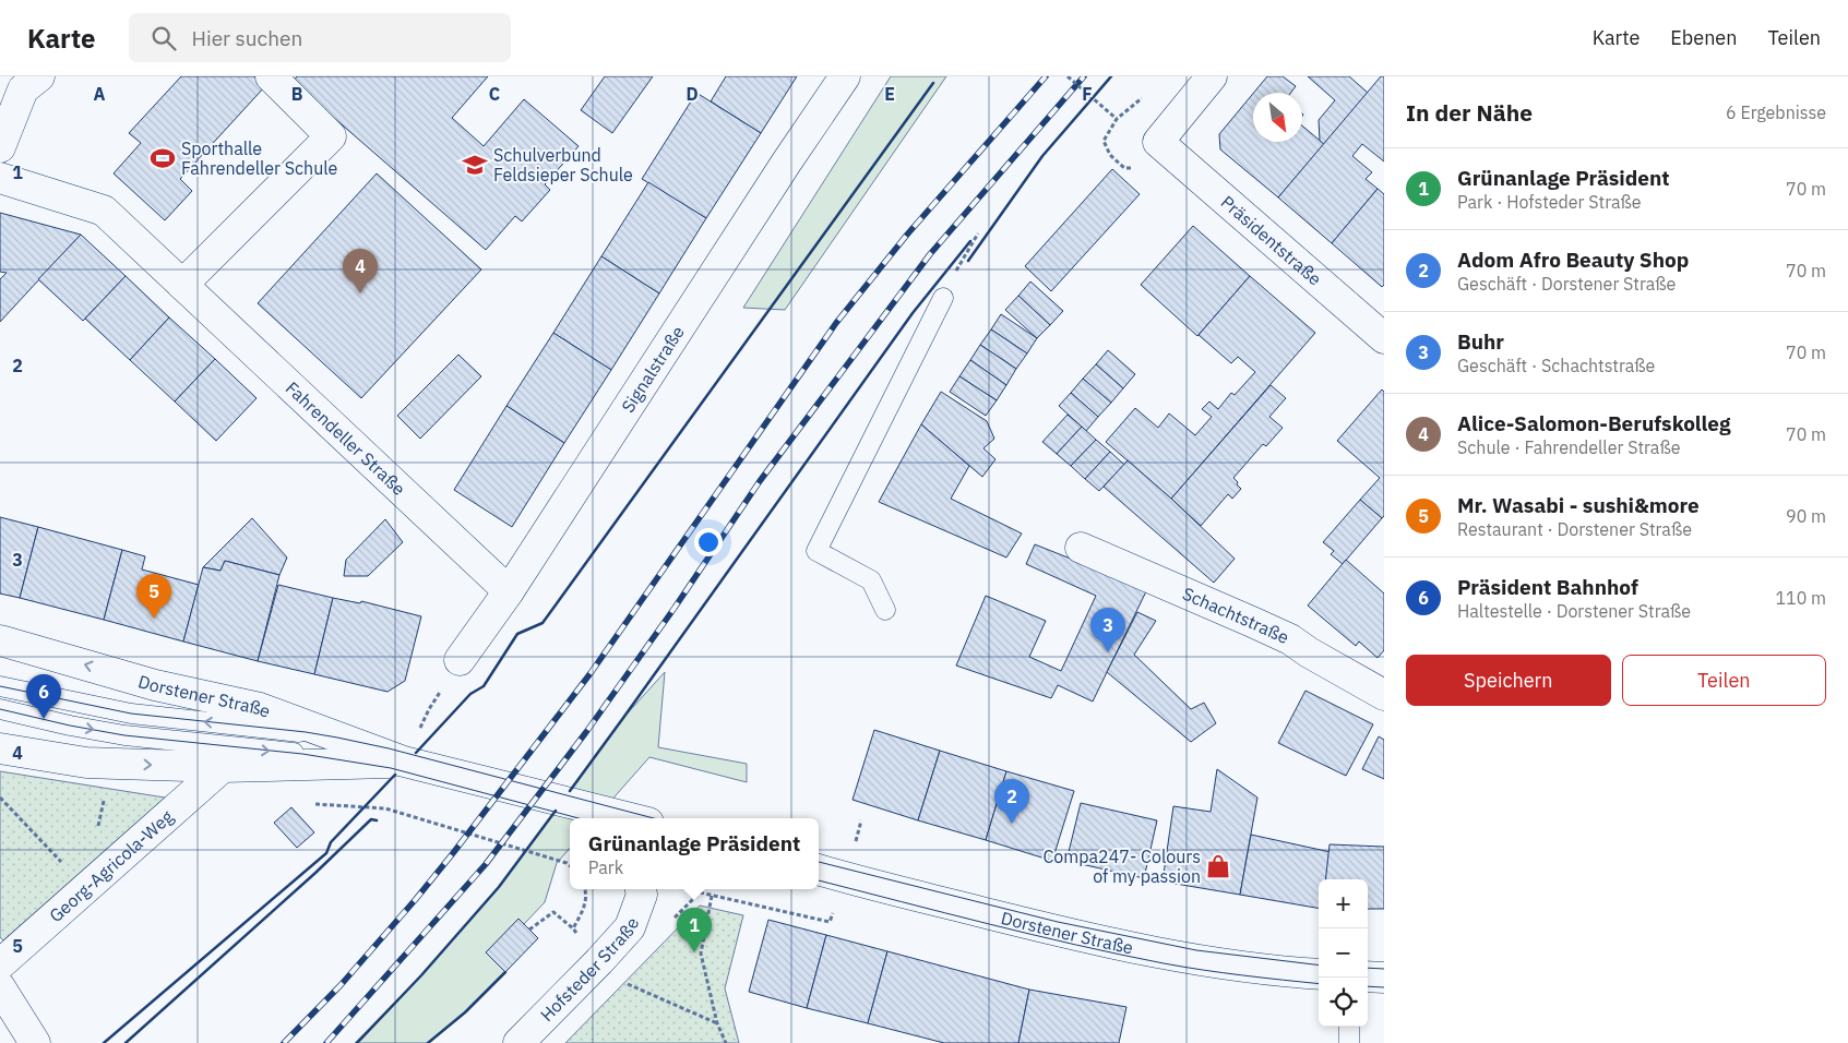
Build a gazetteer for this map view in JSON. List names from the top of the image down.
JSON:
{
  "streets": {
    "street": [
      "Präsidentstraße",
      "Signalstraße",
      "Fahrendeller Straße",
      "Schachtstraße",
      "Dorstener Straße",
      "Georg-Agricola-Weg",
      "Hofsteder Straße"
    ]
  },
  "crossings": [
    ["Signalstraße", "Fahrendeller Straße"],
    ["Dorstener Straße", "Georg-Agricola-Weg"]
  ],
  "places": {
    "sports": ["Sporthalle Fahrendeller Schule"],
    "school or university": ["Schulverbund Feldsieper Schule"],
    "shop": ["Compa247- Colours of my passion"]
  },
  "north": "bottom right",
  "page": {
    "header": "Karte",
    "search": "Hier suchen",
    "nav": ["Karte", "Ebenen", "Teilen"],
    "heading": ["In der Nähe", "6 Ergebnisse"],
    "list": [
      {
        "mark": "1",
        "name": "Grünanlage Präsident",
        "note": "Park · Hofsteder Straße",
        "value": "70 m"
      },
      {
        "mark": "2",
        "name": "Adom Afro Beauty Shop",
        "note": "Geschäft · Dorstener Straße",
        "value": "70 m"
      },
      {
        "mark": "3",
        "name": "Buhr",
        "note": "Geschäft · Schachtstraße",
        "value": "70 m"
      },
      {
        "mark": "4",
        "name": "Alice-Salomon-Berufskolleg",
        "note": "Schule · Fahrendeller Straße",
        "value": "70 m"
      },
      {
        "mark": "5",
        "name": "Mr. Wasabi - sushi&more",
        "note": "Restaurant · Dorstener Straße",
        "value": "90 m"
      },
      {
        "mark": "6",
        "name": "Präsident Bahnhof",
        "note": "Haltestelle · Dorstener Straße",
        "value": "110 m"
      }
    ],
    "pins": [
      "4",
      "5",
      "3",
      "6",
      "2",
      "1"
    ],
    "buttons": ["Speichern", "Teilen"],
    "popup": ["Grünanlage Präsident", "Park"],
    "map_buttons": ["+", "−"]
  },
  "grid": {
    "columns": [
      "A",
      "B",
      "C",
      "D",
      "E",
      "F"
    ],
    "rows": [
      "1",
      "2",
      "3",
      "4",
      "5"
    ]
  }
}
